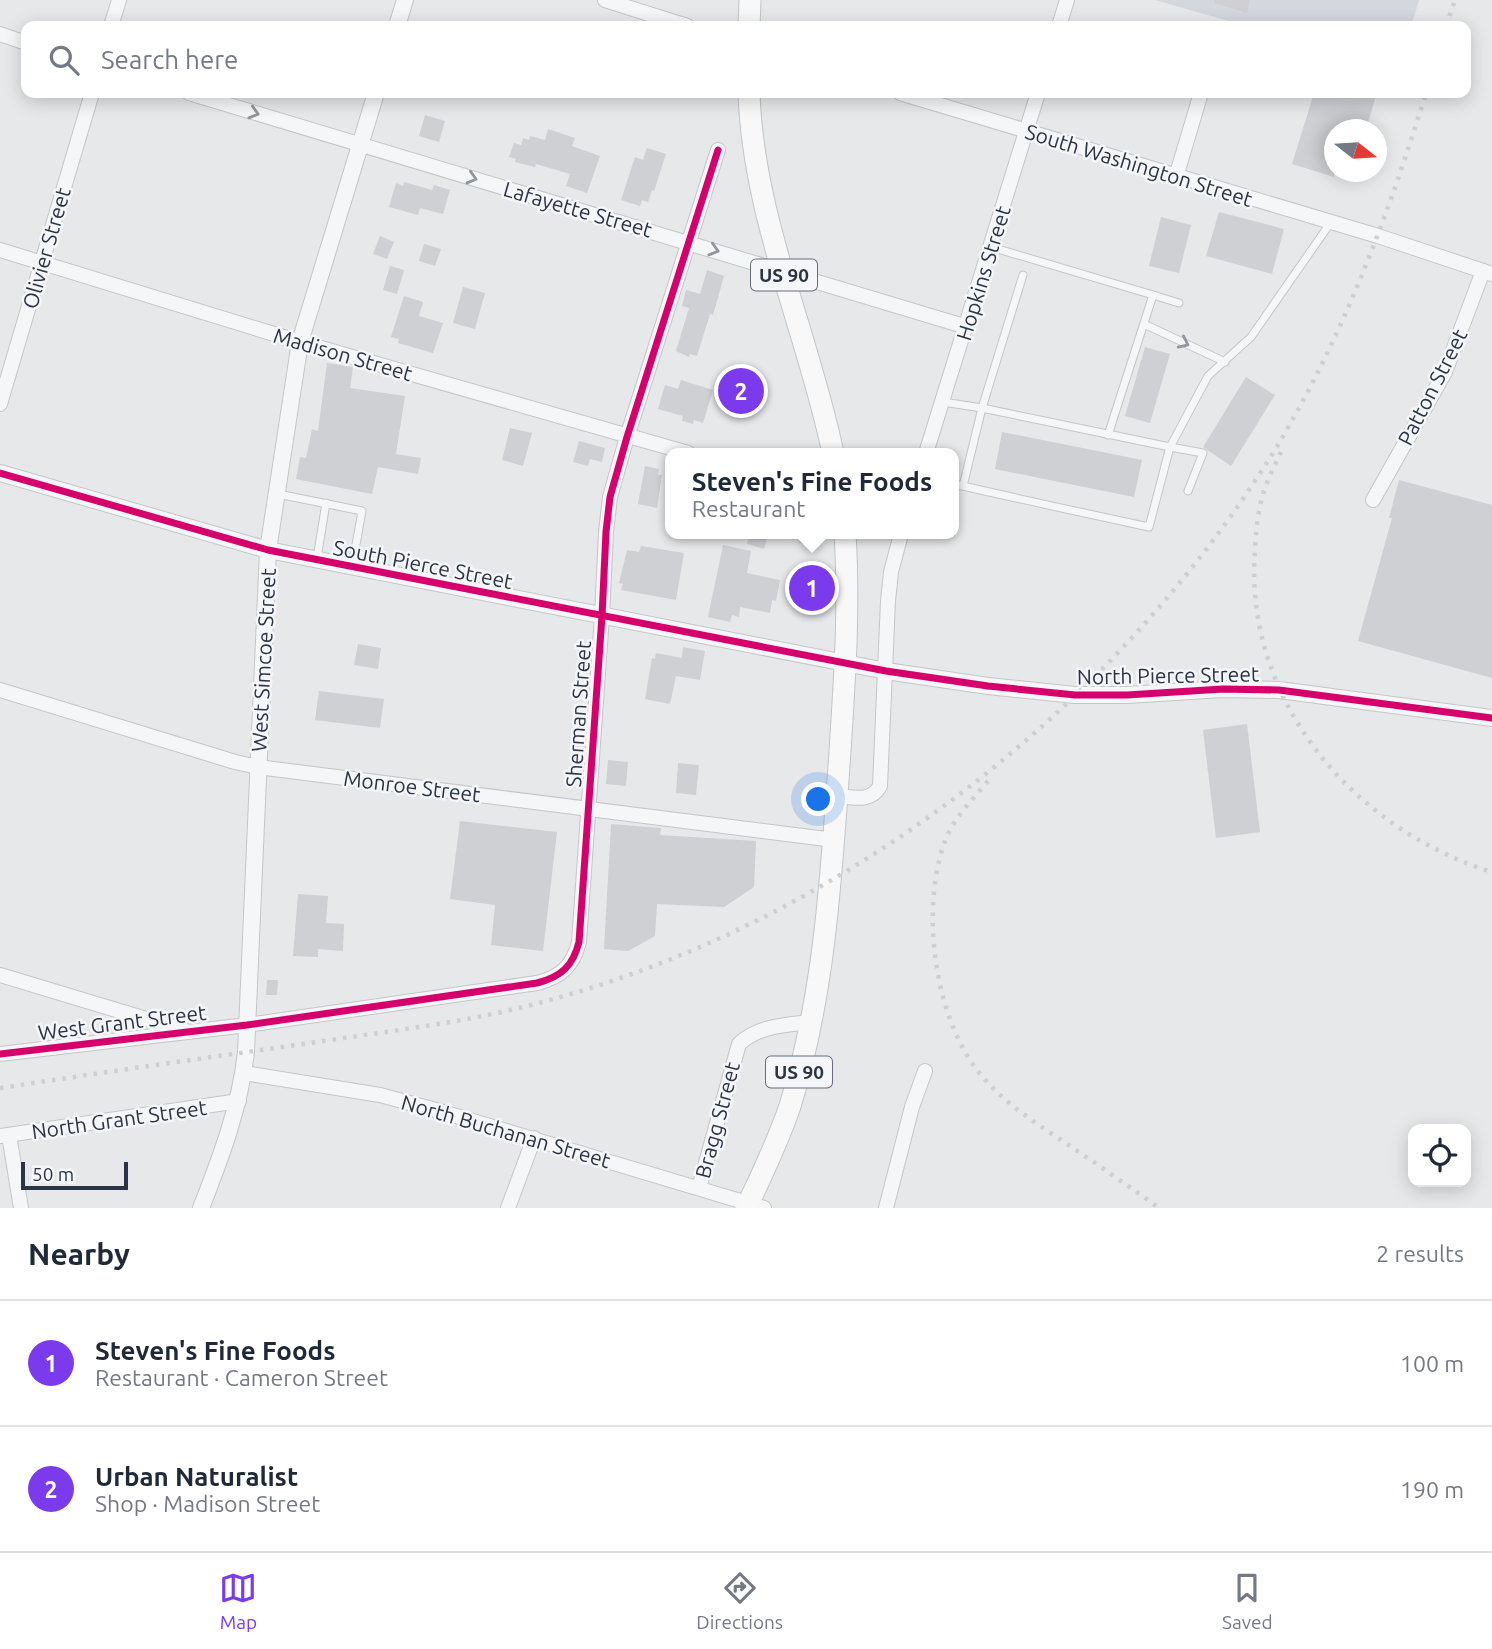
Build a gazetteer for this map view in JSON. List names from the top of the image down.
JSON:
{
  "streets": {
    "main road": ["US 90"],
    "street": [
      "South Washington Street",
      "Lafayette Street",
      "Olivier Street",
      "Hopkins Street",
      "Madison Street",
      "Patton Street",
      "South Pierce Street",
      "West Simcoe Street",
      "North Pierce Street",
      "Sherman Street",
      "Monroe Street",
      "West Grant Street",
      "North Grant Street",
      "Bragg Street",
      "North Buchanan Street"
    ]
  },
  "crossings": [
    ["South Washington Street", "Hopkins Street"],
    ["South Washington Street", "Patton Street"],
    ["Lafayette Street", "Hopkins Street"],
    ["Lafayette Street", "US 90"],
    ["Lafayette Street", "West Simcoe Street"],
    ["Lafayette Street", "Sherman Street"],
    ["Olivier Street", "Madison Street"],
    ["US 90", "South Pierce Street"],
    ["US 90", "North Pierce Street"],
    ["US 90", "Monroe Street"],
    ["US 90", "Bragg Street"],
    ["US 90", "North Buchanan Street"],
    ["Madison Street", "West Simcoe Street"],
    ["Madison Street", "Sherman Street"],
    ["South Pierce Street", "West Simcoe Street"],
    ["South Pierce Street", "North Pierce Street"],
    ["South Pierce Street", "Sherman Street"],
    ["West Simcoe Street", "Sherman Street"],
    ["West Simcoe Street", "Monroe Street"],
    ["West Simcoe Street", "West Grant Street"],
    ["West Simcoe Street", "North Grant Street"],
    ["West Simcoe Street", "North Buchanan Street"],
    ["Sherman Street", "Monroe Street"],
    ["Sherman Street", "West Grant Street"],
    ["Bragg Street", "North Buchanan Street"]
  ],
  "one_way": ["Lafayette Street"],
  "scale_bar": "50 m",
  "north": "right",
  "page": {
    "search": "Search here",
    "pins": ["2", "1"],
    "popup": ["Steven's Fine Foods", "Restaurant"],
    "scale": "50 m",
    "heading": ["Nearby", "2 results"],
    "list": [
      {
        "mark": "1",
        "name": "Steven's Fine Foods",
        "note": "Restaurant · Cameron Street",
        "value": "100 m"
      },
      {
        "mark": "2",
        "name": "Urban Naturalist",
        "note": "Shop · Madison Street",
        "value": "190 m"
      }
    ],
    "nav": ["Map", "Directions", "Saved"]
  }
}
